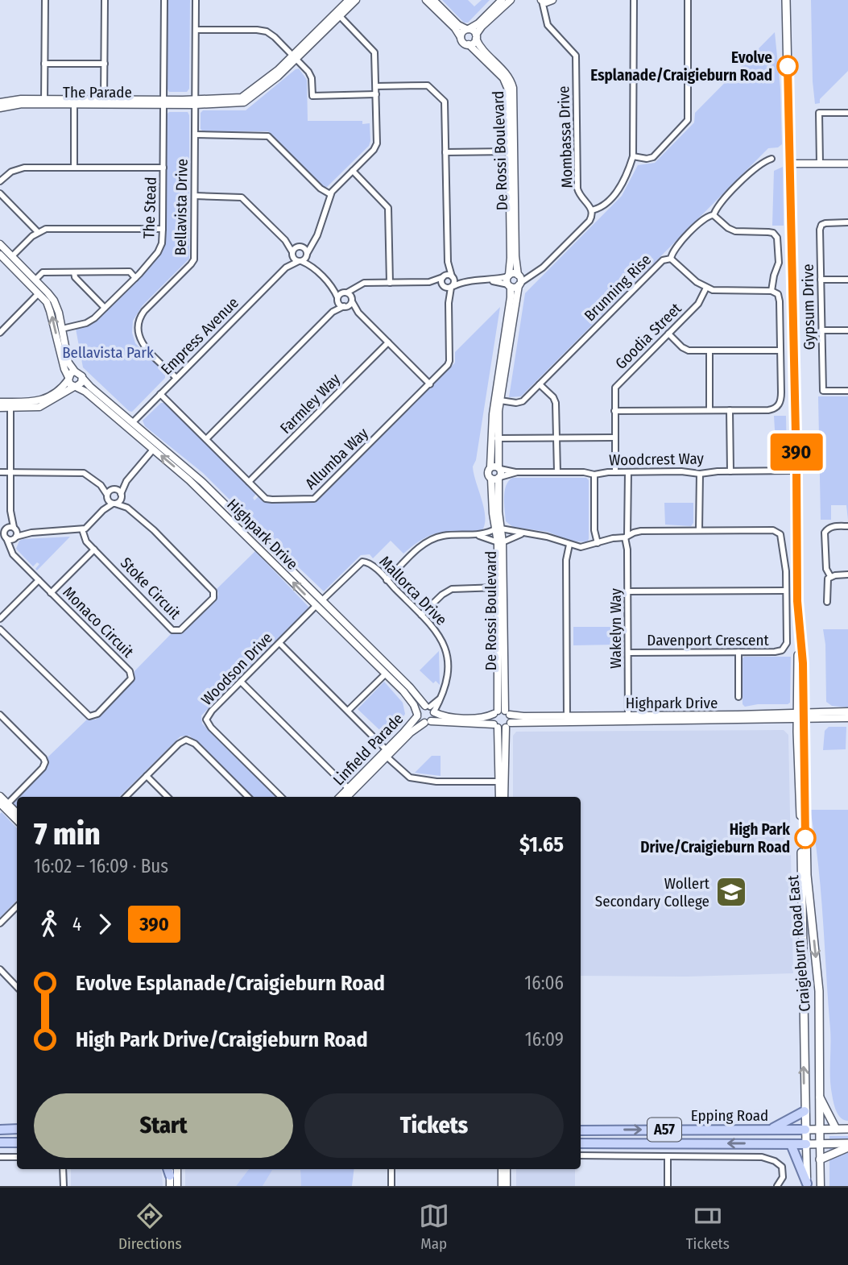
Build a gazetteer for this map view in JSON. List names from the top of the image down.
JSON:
{
  "streets": {
    "main road": ["Craigieburn Road East", "Epping Road", "A57"],
    "street": [
      "The Parade",
      "Mombassa Drive",
      "De Rossi Boulevard",
      "Bellavista Drive",
      "The Stead",
      "Brunning Rise",
      "Gypsum Drive",
      "Empress Avenue",
      "Goodia Street",
      "Farmley Way",
      "Allumba Way",
      "Woodcrest Way",
      "Highpark Drive",
      "Stoke Circuit",
      "Mallorca Drive",
      "Monaco Circuit",
      "Wakelyn Way",
      "Davenport Crescent",
      "Woodson Drive",
      "Linfield Parade"
    ]
  },
  "crossings": [
    ["The Parade", "Bellavista Drive"],
    ["The Parade", "The Stead"],
    ["De Rossi Boulevard", "Brunning Rise"],
    ["De Rossi Boulevard", "Woodcrest Way"],
    ["De Rossi Boulevard", "Highpark Drive"],
    ["Bellavista Drive", "Empress Avenue"],
    ["Empress Avenue", "Allumba Way"],
    ["Empress Avenue", "Highpark Drive"],
    ["Goodia Street", "Woodcrest Way"],
    ["Farmley Way", "Allumba Way"],
    ["Woodcrest Way", "Wakelyn Way"],
    ["Woodcrest Way", "Craigieburn Road East"],
    ["Highpark Drive", "Mallorca Drive"],
    ["Highpark Drive", "Wakelyn Way"],
    ["Highpark Drive", "Woodson Drive"],
    ["Highpark Drive", "Linfield Parade"],
    ["Highpark Drive", "Craigieburn Road East"],
    ["Mallorca Drive", "Woodson Drive"],
    ["Mallorca Drive", "Linfield Parade"],
    ["Wakelyn Way", "Davenport Crescent"],
    ["Craigieburn Road East", "Epping Road"]
  ],
  "parks": ["Bellavista Park"],
  "places": {
    "other": ["Evolve Esplanade/Craigieburn Road", "High Park Drive/Craigieburn Road"],
    "school or university": ["Wollert Secondary College"]
  },
  "lines": ["bus line 390"],
  "page": {
    "on_map": "390",
    "heading": ["7 min", "16:02 – 16:09 · Bus", "$1.65"],
    "legs": ["4", "390"],
    "list": [
      {
        "name": "Evolve Esplanade/Craigieburn Road",
        "value": "16:06"
      },
      {
        "name": "High Park Drive/Craigieburn Road",
        "value": "16:09"
      }
    ],
    "buttons": ["Start", "Tickets"],
    "tabs": ["Directions", "Map", "Tickets"]
  }
}
